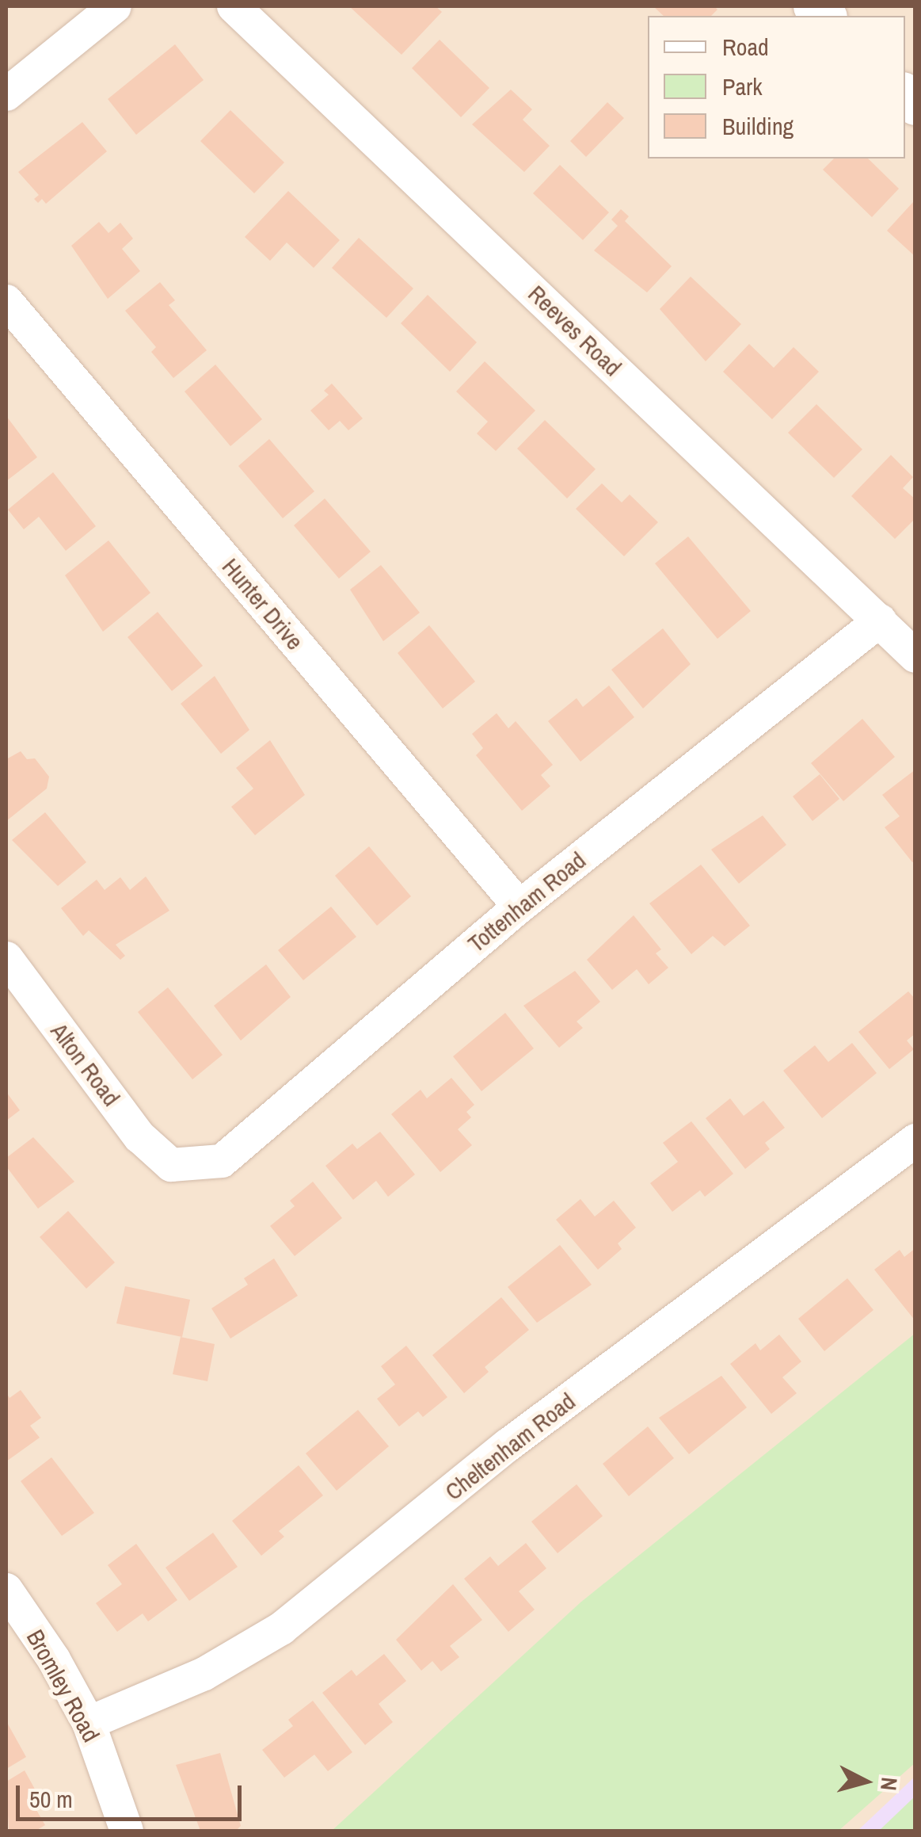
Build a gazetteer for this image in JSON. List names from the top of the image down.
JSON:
{
  "streets": {
    "street": [
      "Reeves Road",
      "Hunter Drive",
      "Tottenham Road",
      "Alton Road",
      "Cheltenham Road",
      "Bromley Road"
    ]
  },
  "crossings": [
    ["Reeves Road", "Tottenham Road"],
    ["Hunter Drive", "Tottenham Road"],
    ["Tottenham Road", "Alton Road"],
    ["Cheltenham Road", "Bromley Road"]
  ],
  "legend": ["Road", "Park", "Building"],
  "scale_bar": "50 m",
  "north": "right"
}
